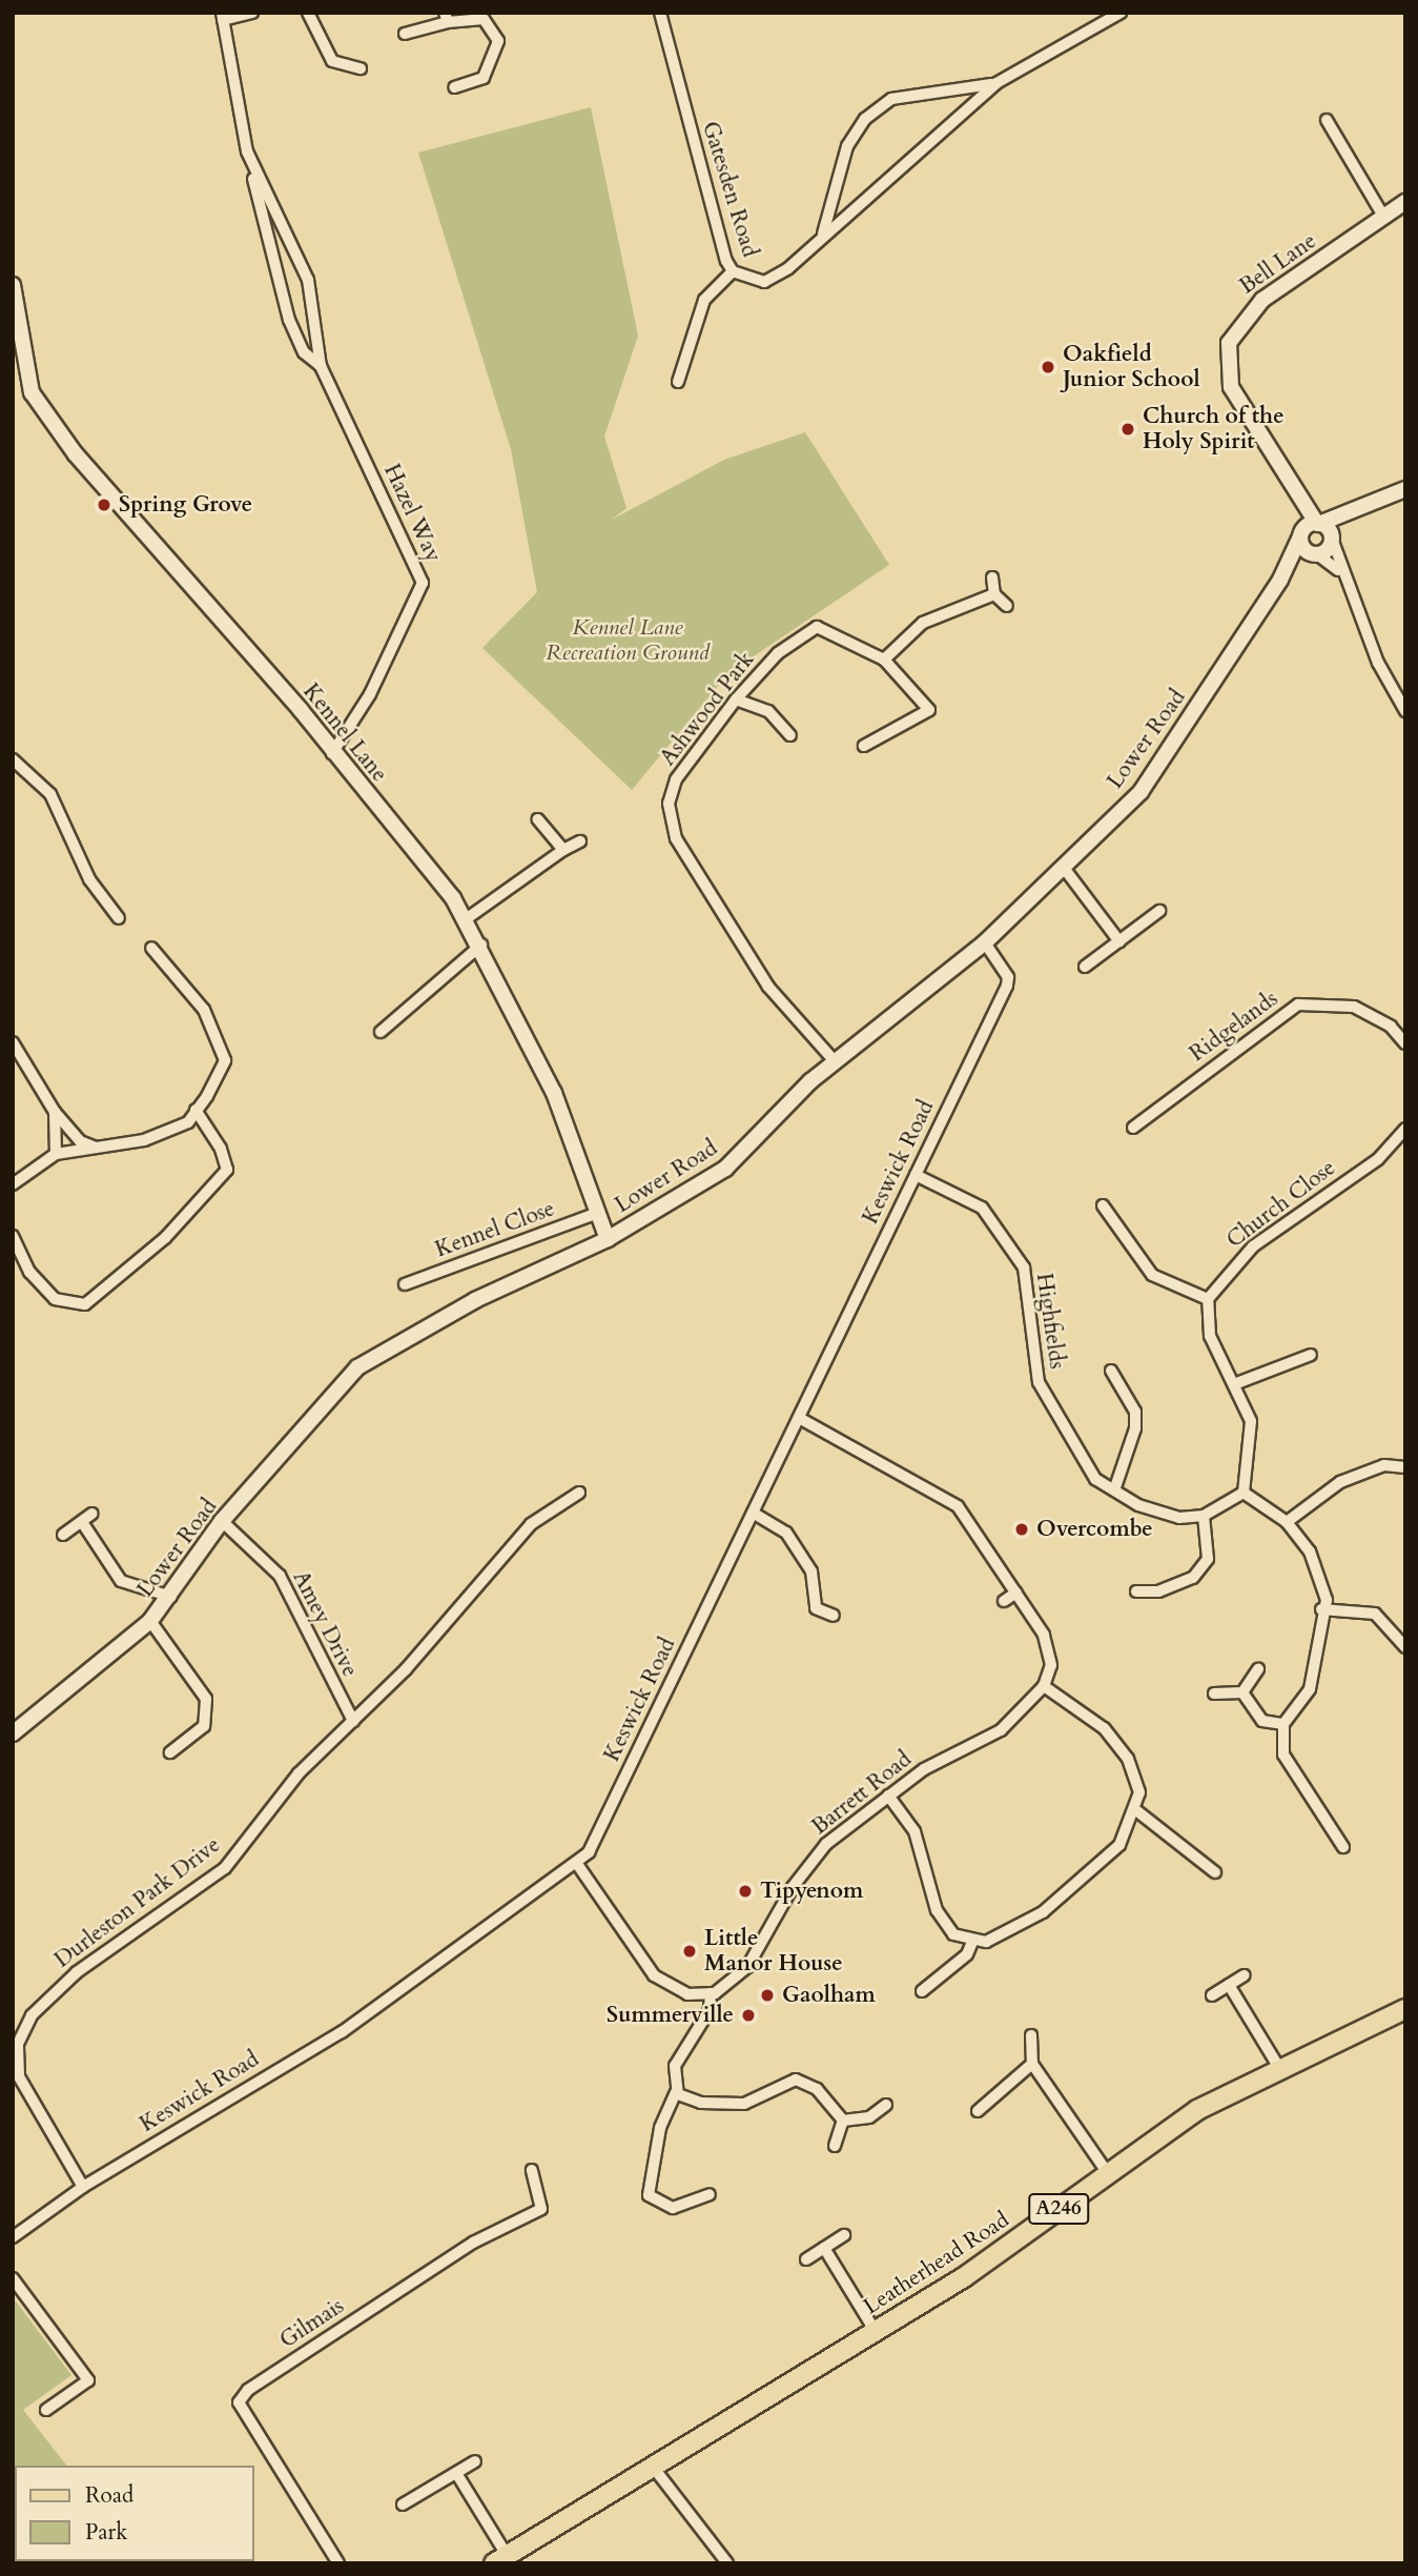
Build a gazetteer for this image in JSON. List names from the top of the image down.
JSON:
{
  "streets": {
    "main road": ["A246", "Leatherhead Road"],
    "street": [
      "Gatesden Road",
      "Bell Lane",
      "Hazel Way",
      "Ashwood Park",
      "Kennel Lane",
      "Lower Road",
      "Ridgelands",
      "Keswick Road",
      "Church Close",
      "Kennel Close",
      "Highfields",
      "Amey Drive",
      "Barrett Road",
      "Durleston Park Drive",
      "Gilmais"
    ]
  },
  "crossings": [
    ["Bell Lane", "Lower Road"],
    ["Hazel Way", "Kennel Lane"],
    ["Ashwood Park", "Lower Road"],
    ["Kennel Lane", "Lower Road"],
    ["Kennel Lane", "Kennel Close"],
    ["Lower Road", "Keswick Road"],
    ["Lower Road", "Amey Drive"],
    ["Keswick Road", "Highfields"],
    ["Keswick Road", "Durleston Park Drive"],
    ["Amey Drive", "Durleston Park Drive"]
  ],
  "parks": ["Kennel Lane Recreation Ground"],
  "places": [
    "Oakfield Junior School",
    "Church of the Holy Spirit",
    "Spring Grove",
    "Overcombe",
    "Tipyenom",
    "Little Manor House",
    "Gaolham",
    "Summerville"
  ],
  "legend": ["Road", "Park"]
}
